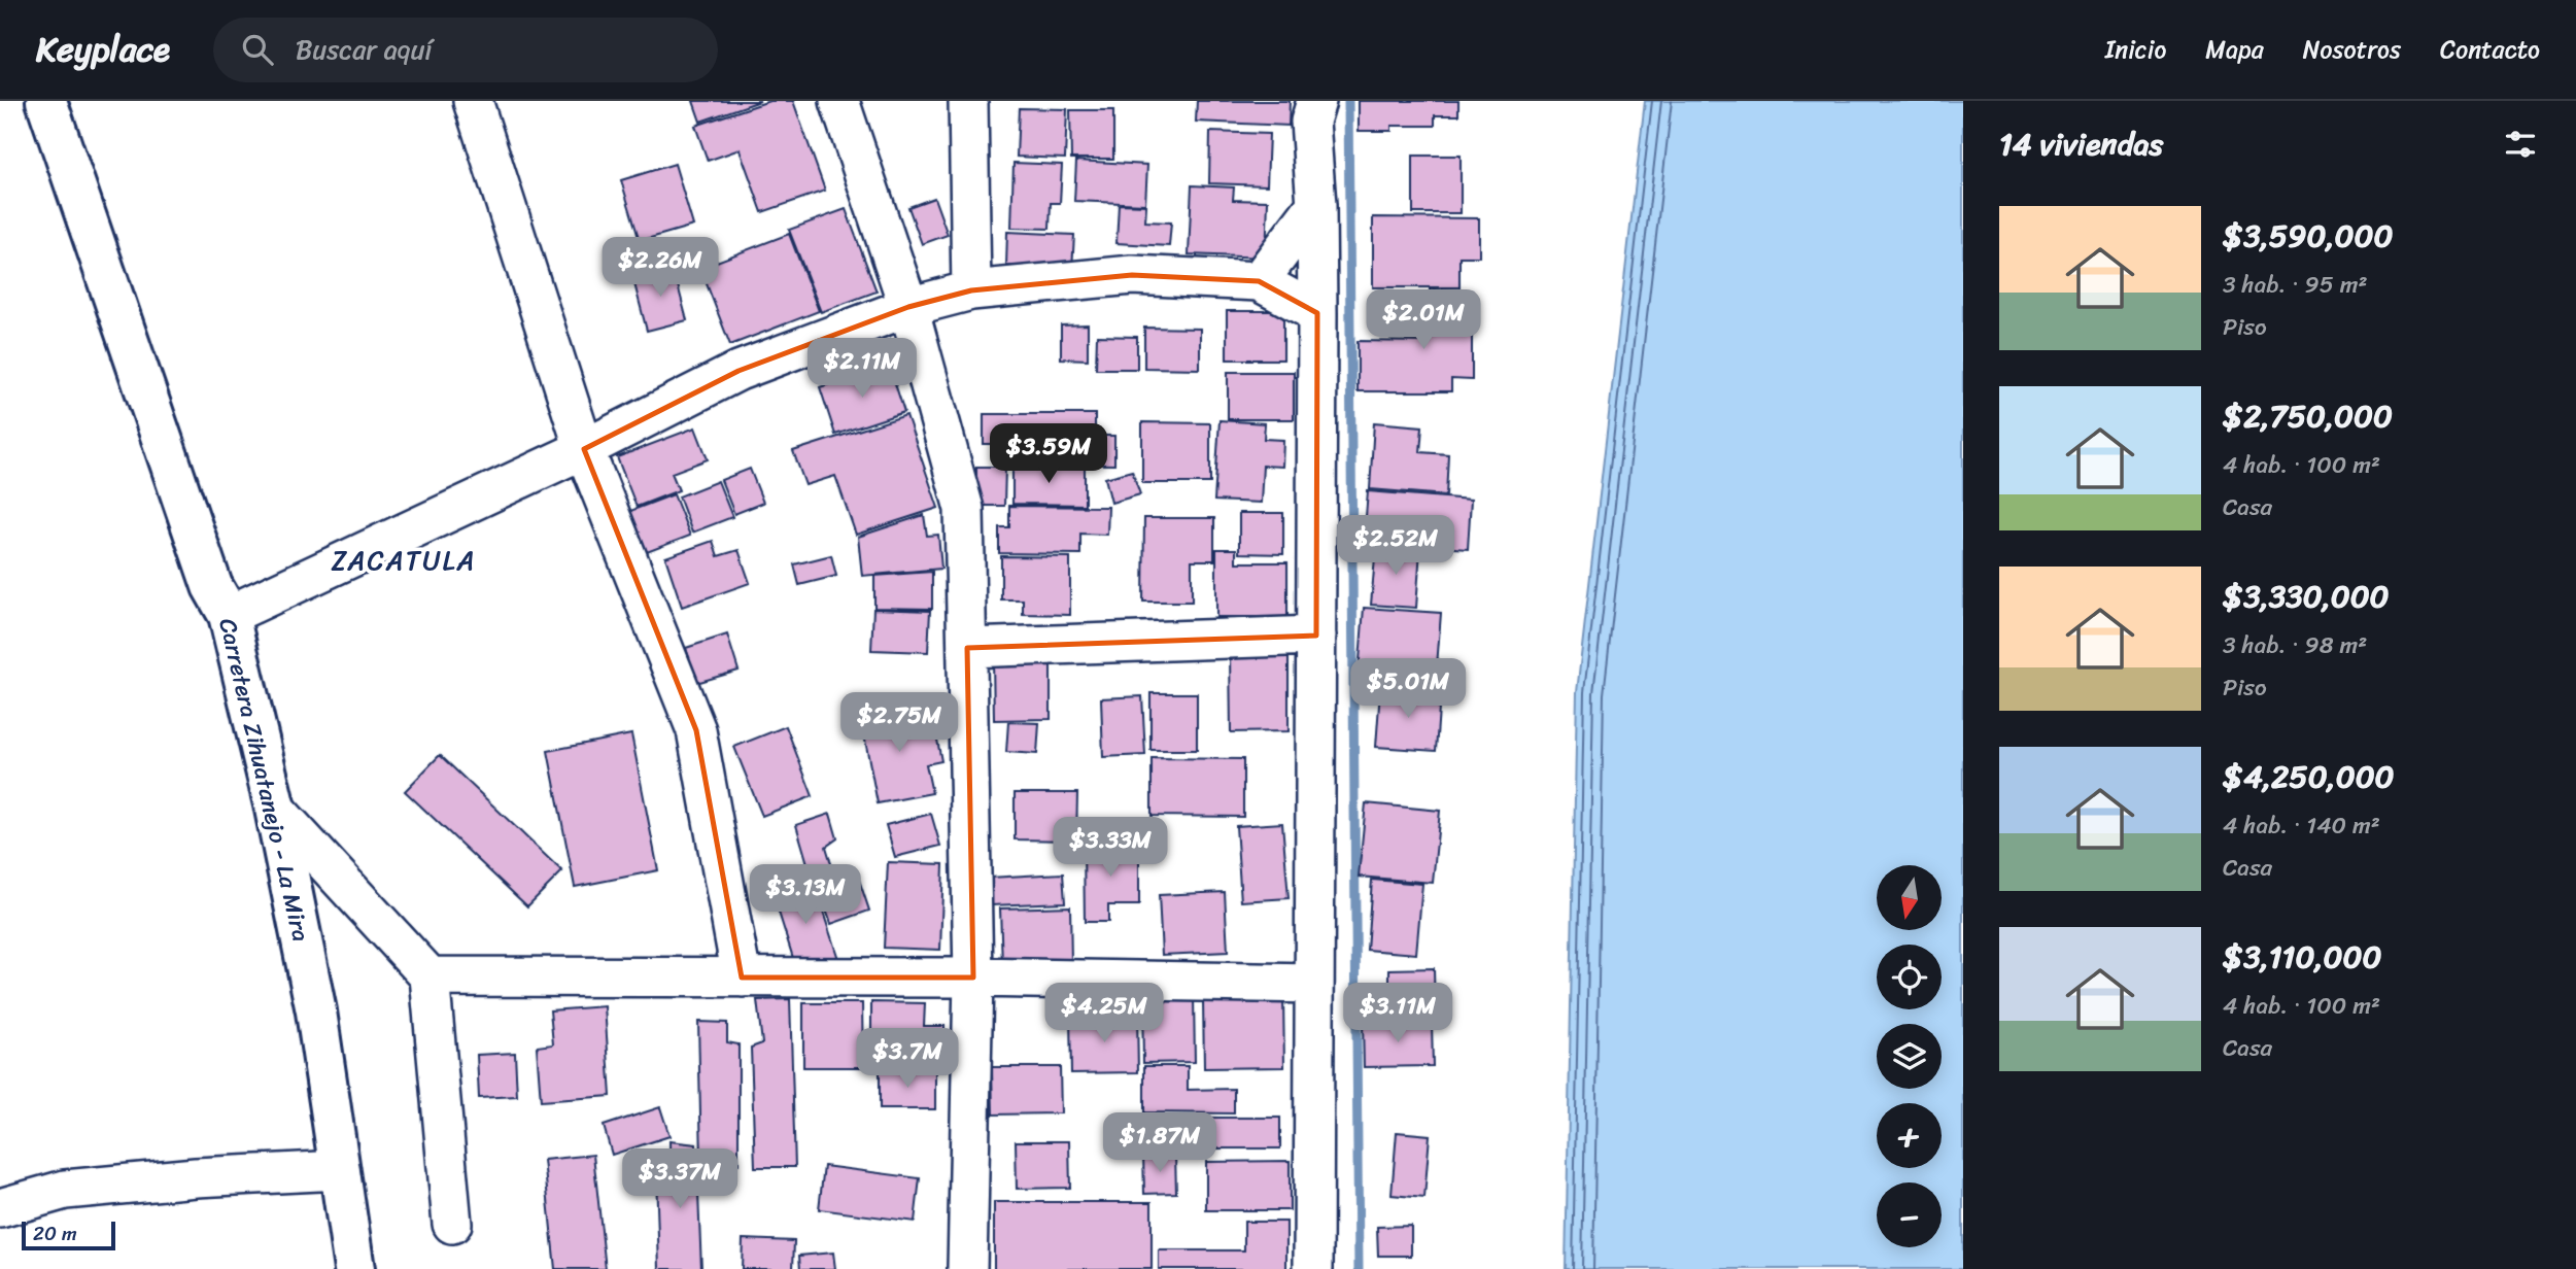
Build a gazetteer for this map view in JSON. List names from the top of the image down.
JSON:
{
  "streets": {
    "highway": ["Carretera Zihuatanejo - La Mira"]
  },
  "districts": ["ZACATULA"],
  "scale_bar": "20 m",
  "north": "bottom",
  "page": {
    "header": "Keyplace",
    "search": "Buscar aquí",
    "nav": [
      "Inicio",
      "Mapa",
      "Nosotros",
      "Contacto"
    ],
    "heading": "14 viviendas",
    "list": [
      {
        "name": "$3,590,000",
        "note": "3 hab. · 95 m² · Piso"
      },
      {
        "name": "$2,750,000",
        "note": "4 hab. · 100 m² · Casa"
      },
      {
        "name": "$3,330,000",
        "note": "3 hab. · 98 m² · Piso"
      },
      {
        "name": "$4,250,000",
        "note": "4 hab. · 140 m² · Casa"
      },
      {
        "name": "$3,110,000",
        "note": "4 hab. · 100 m² · Casa"
      }
    ],
    "price": [
      "$2.26M",
      "$2.01M",
      "$2.11M",
      "$3.59M",
      "$2.52M",
      "$5.01M",
      "$2.75M",
      "$3.33M",
      "$3.13M",
      "$4.25M",
      "$3.11M",
      "$3.7M",
      "$1.87M",
      "$3.37M"
    ],
    "map_buttons": ["+", "−"],
    "scale": "20 m"
  }
}
